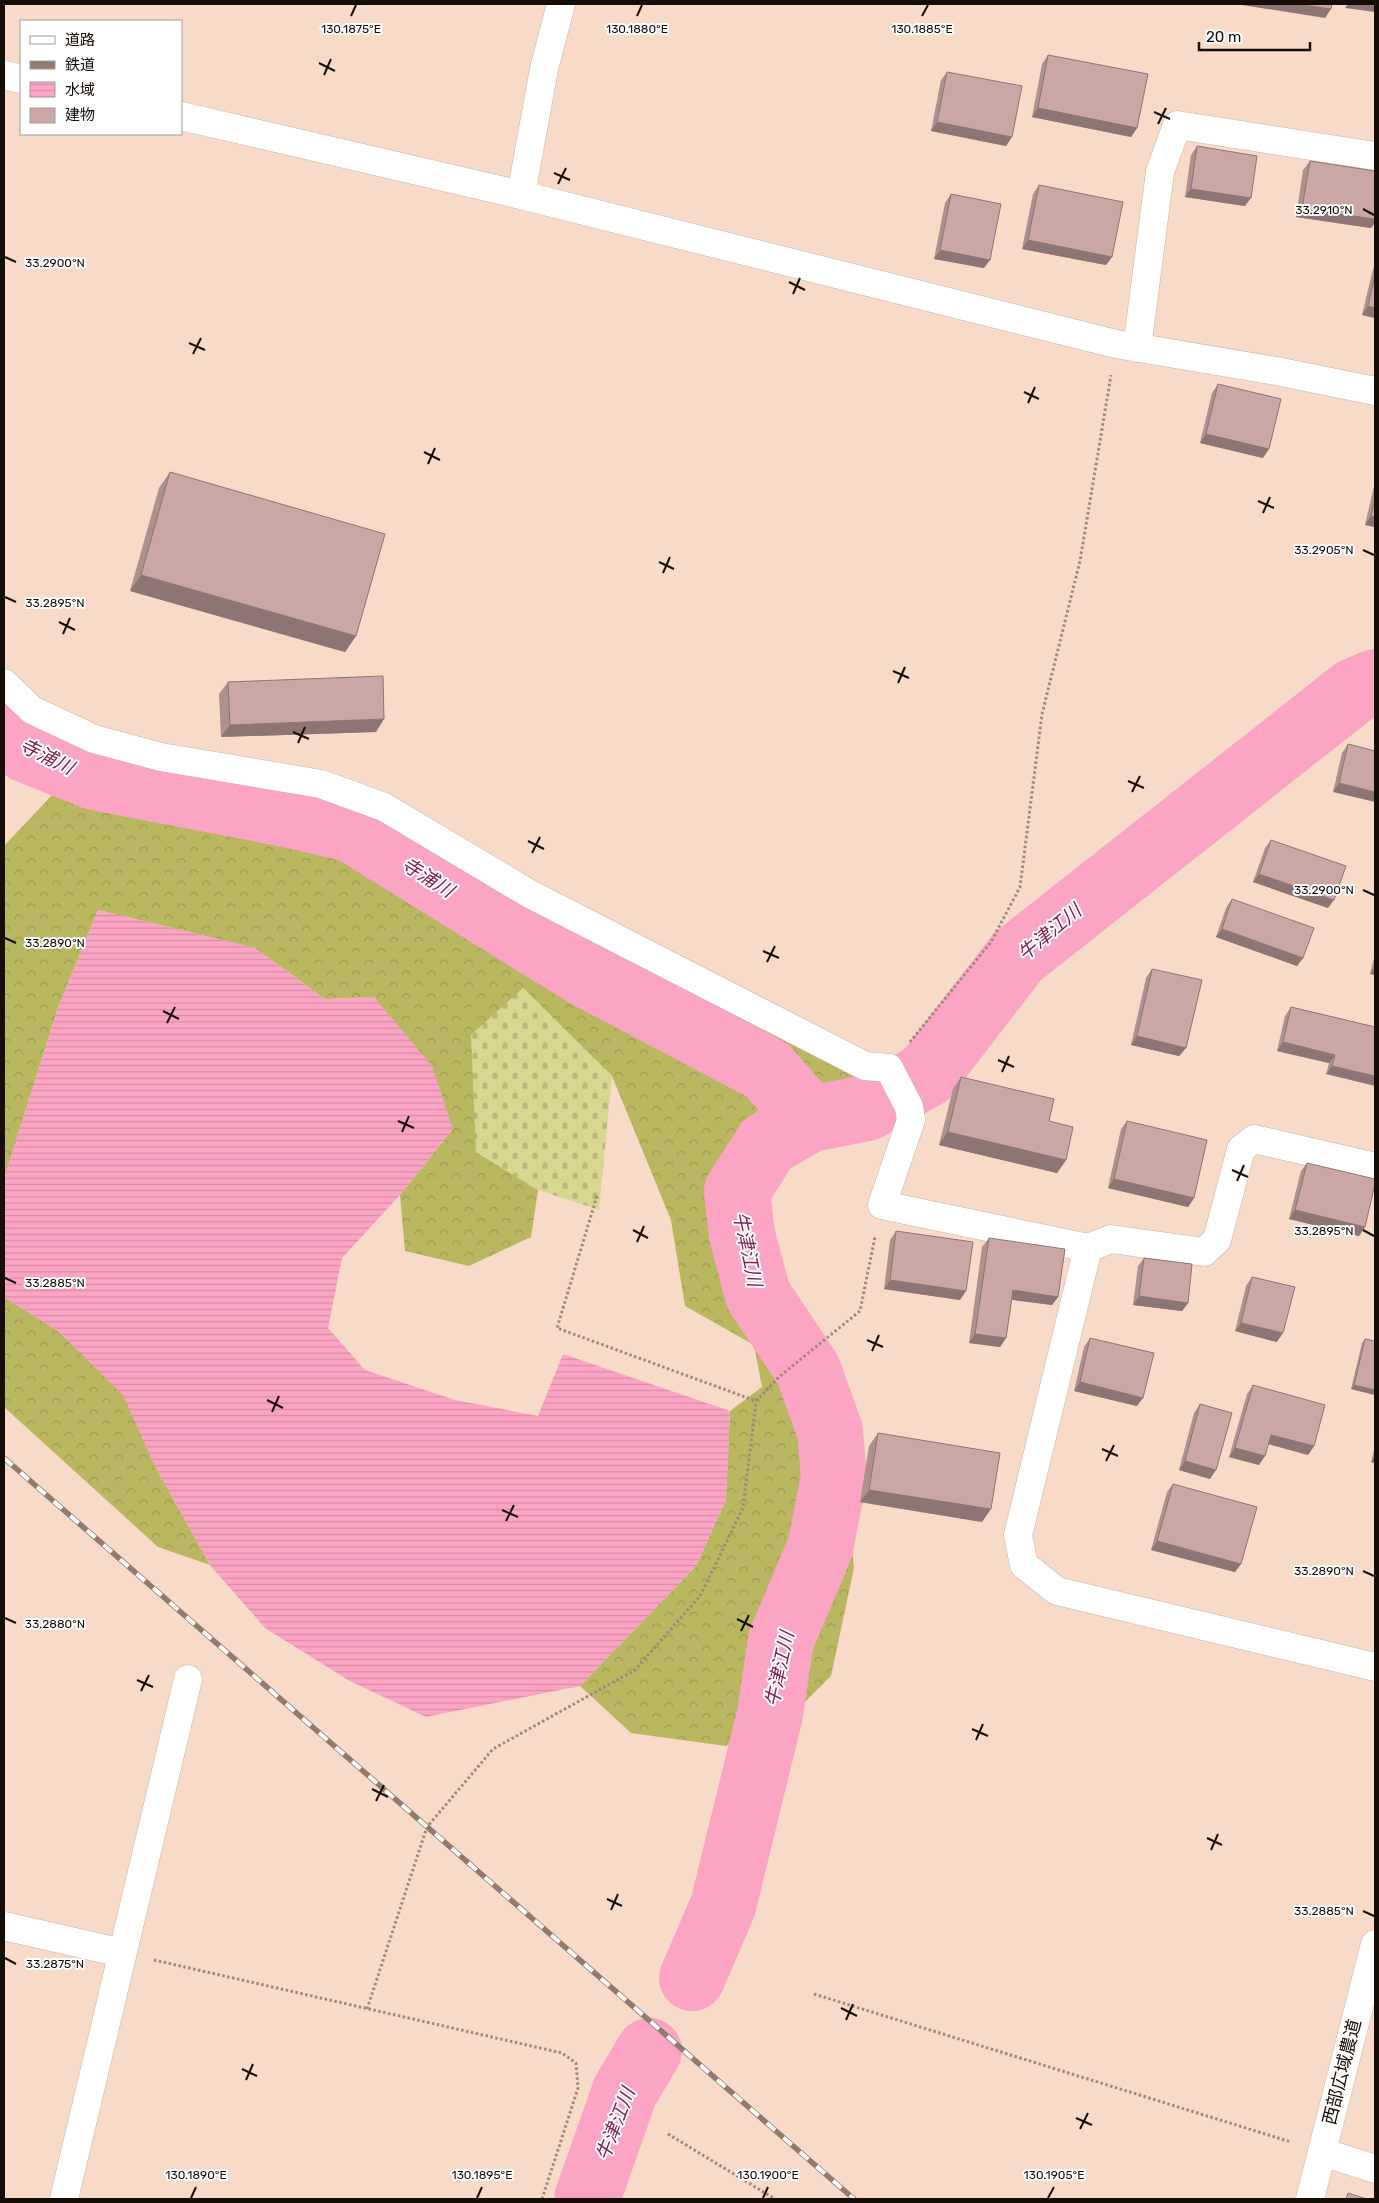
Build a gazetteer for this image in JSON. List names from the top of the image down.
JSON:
{
  "streets": {
    "street": ["西部広域農道"]
  },
  "water": ["寺浦川", "牛津江川"],
  "legend": [
    "道路",
    "鉄道",
    "水域",
    "建物"
  ],
  "scale_bar": "20 m",
  "coordinates": [
    "130.1875°E",
    "130.1880°E",
    "130.1885°E",
    "33.2910°N",
    "33.2900°N",
    "33.2905°N",
    "33.2895°N",
    "33.2890°N",
    "33.2885°N",
    "33.2880°N",
    "33.2875°N",
    "130.1890°E",
    "130.1895°E",
    "130.1900°E",
    "130.1905°E"
  ]
}
